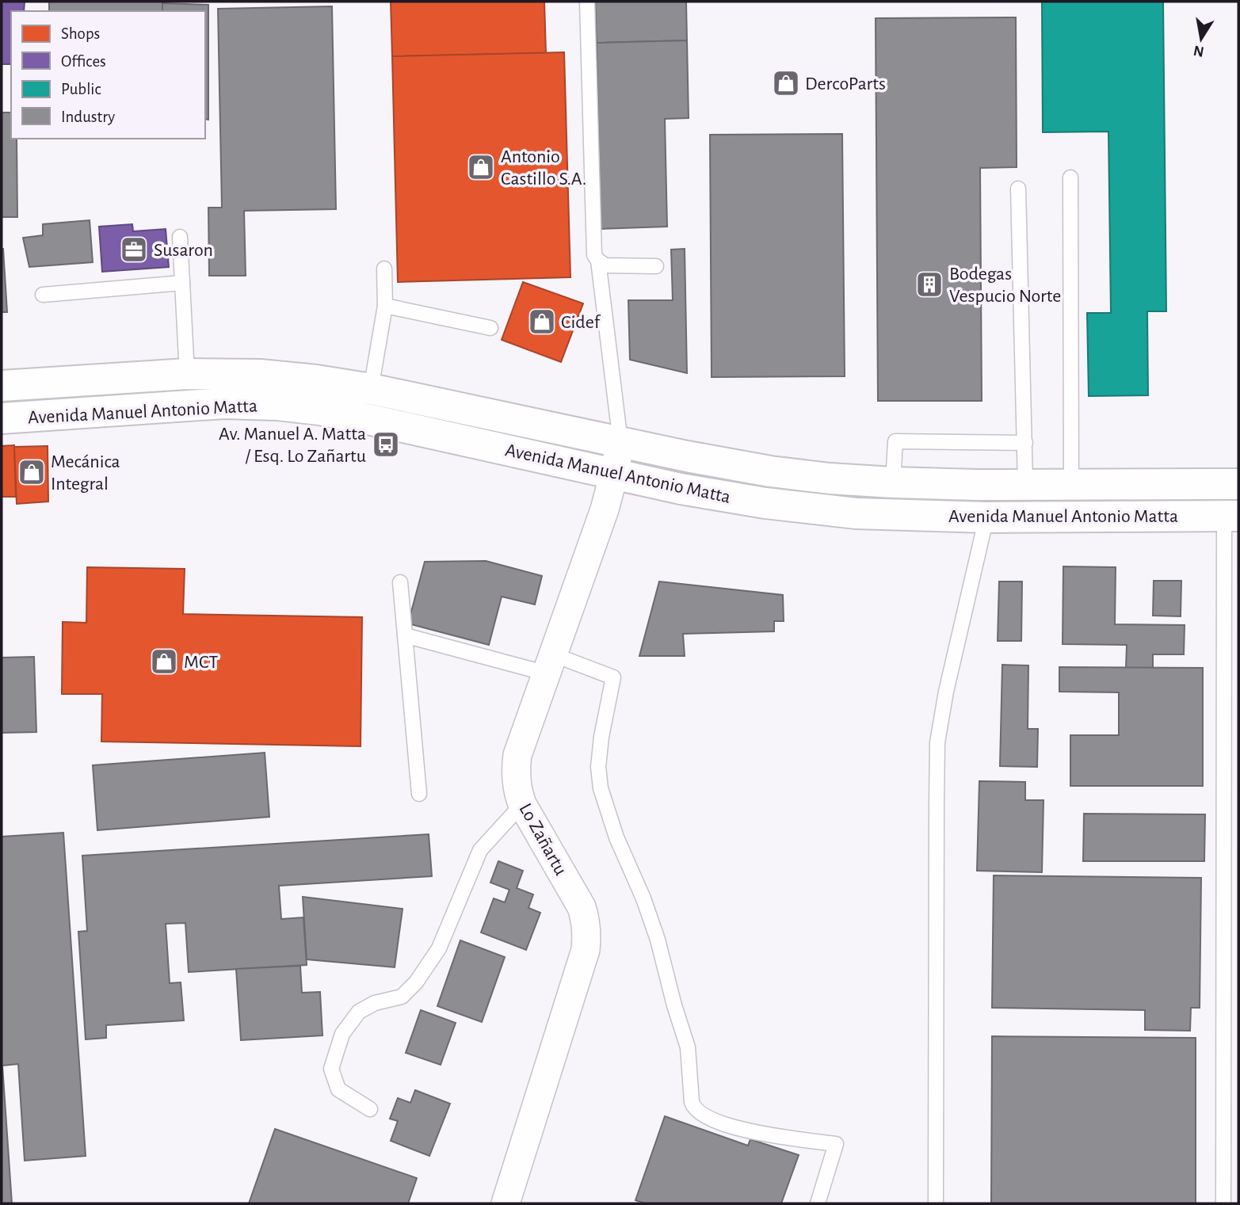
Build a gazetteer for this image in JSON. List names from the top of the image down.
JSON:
{
  "streets": {
    "main road": ["Avenida Manuel Antonio Matta"],
    "street": ["Lo Zañartu"]
  },
  "crossings": [
    ["Avenida Manuel Antonio Matta", "Lo Zañartu"]
  ],
  "places": {
    "shop": [
      "DercoParts",
      "Antonio Castillo S.A.",
      "Cidef",
      "Mecánica Integral",
      "MCT"
    ],
    "office": ["Susaron"],
    "building": ["Bodegas Vespucio Norte"],
    "bus stop": ["Av. Manuel A. Matta / Esq. Lo Zañartu"]
  },
  "legend": [
    "Shops",
    "Offices",
    "Public",
    "Industry"
  ],
  "north": "bottom"
}
